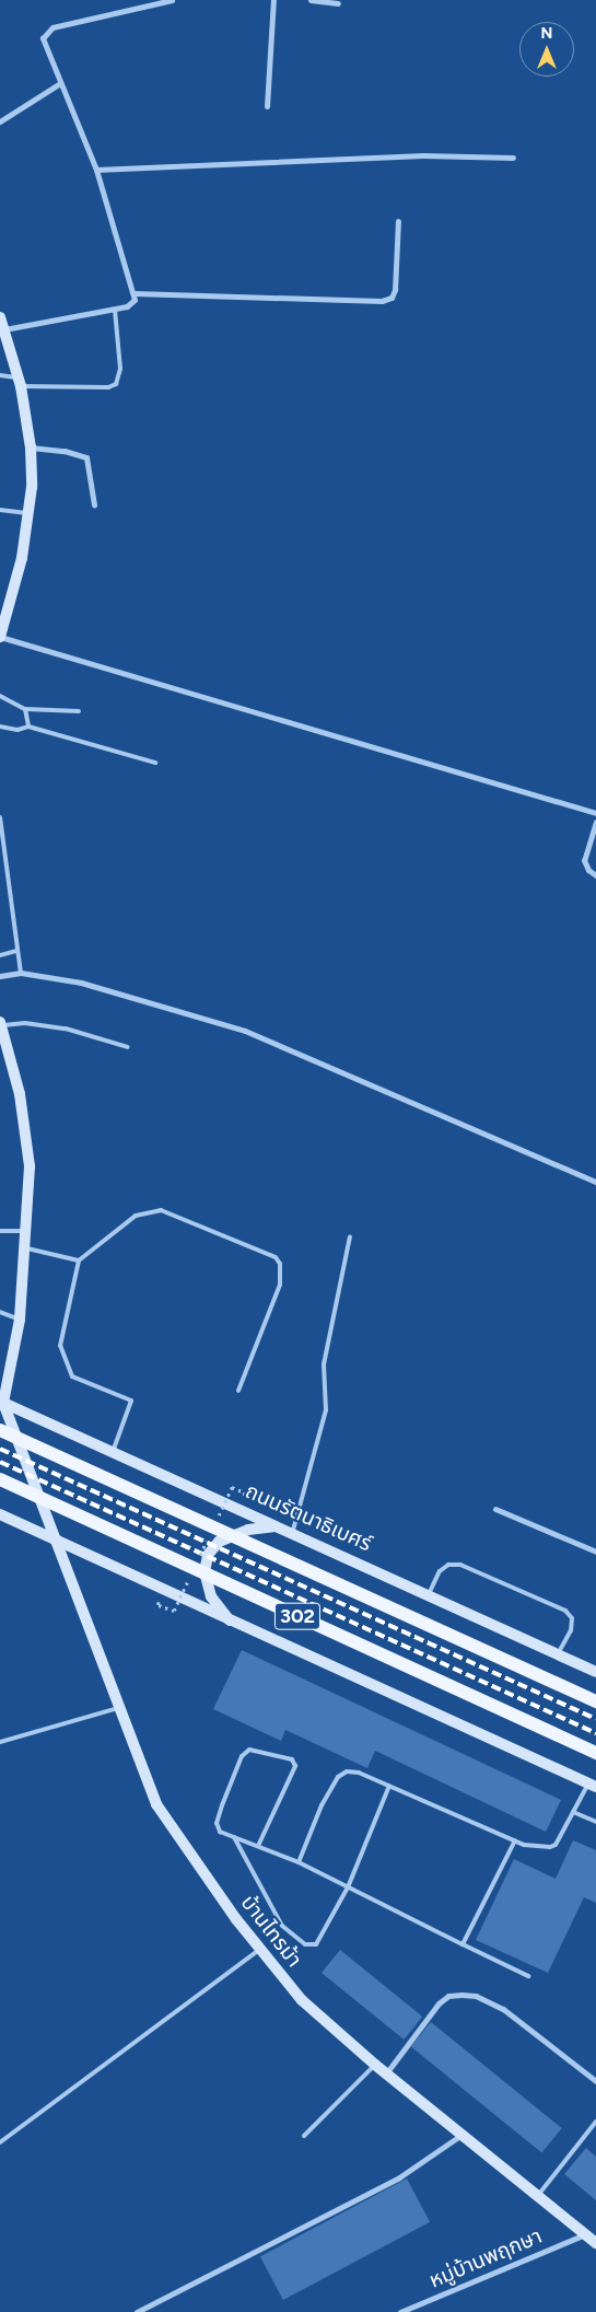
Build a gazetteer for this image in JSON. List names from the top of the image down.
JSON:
{
  "streets": {
    "main road": ["302"],
    "street": ["ถนนรัตนาธิเบศร์", "บ้านไทรม้า", "หมู่บ้านพฤกษา"]
  },
  "crossings": [
    ["302", "บ้านไทรม้า"],
    ["บ้านไทรม้า", "หมู่บ้านพฤกษา"]
  ],
  "north": "top"
}
